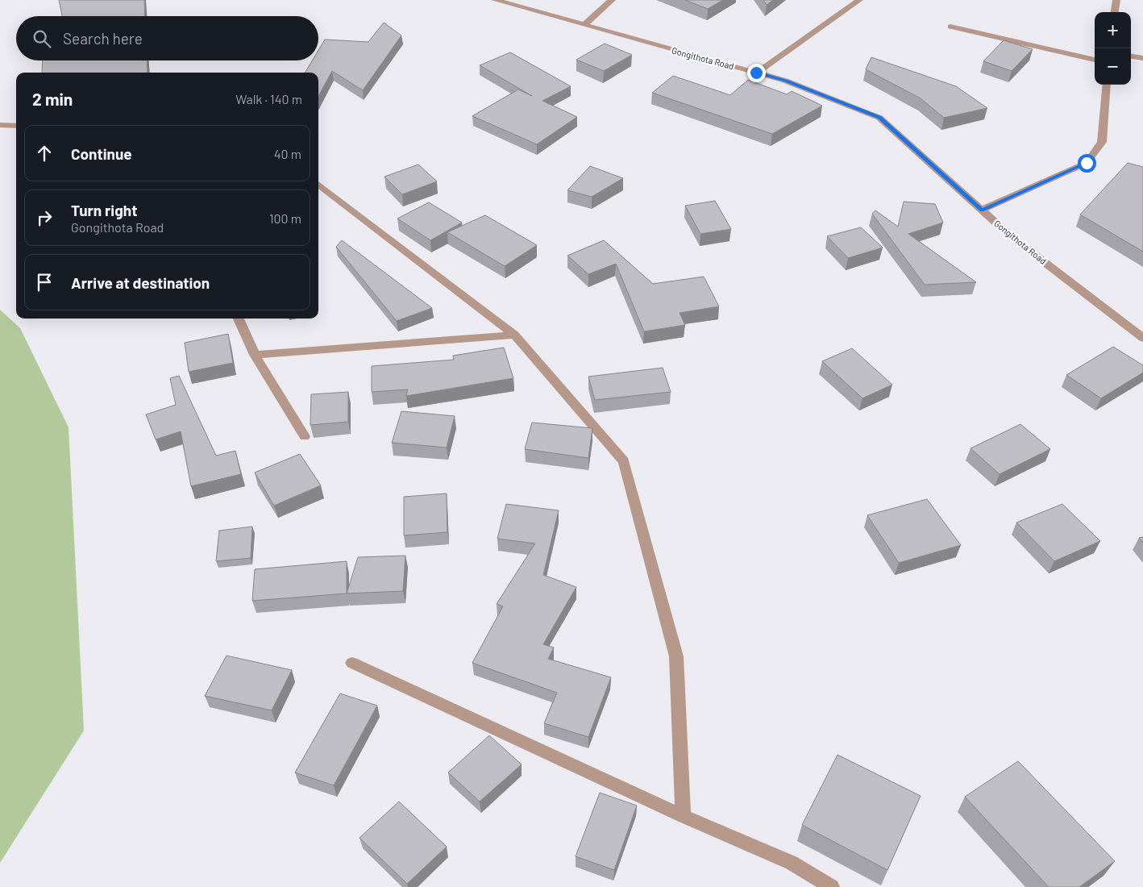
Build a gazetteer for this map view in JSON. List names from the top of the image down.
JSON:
{
  "streets": {
    "street": ["Gongithota Road"]
  },
  "page": {
    "map_buttons": ["+", "−"],
    "search": "Search here",
    "heading": ["2 min", "Walk · 140 m"],
    "list": [
      ["Continue", "40 m"],
      ["Turn right", "Gongithota Road", "100 m"],
      "Arrive at destination"
    ]
  }
}
